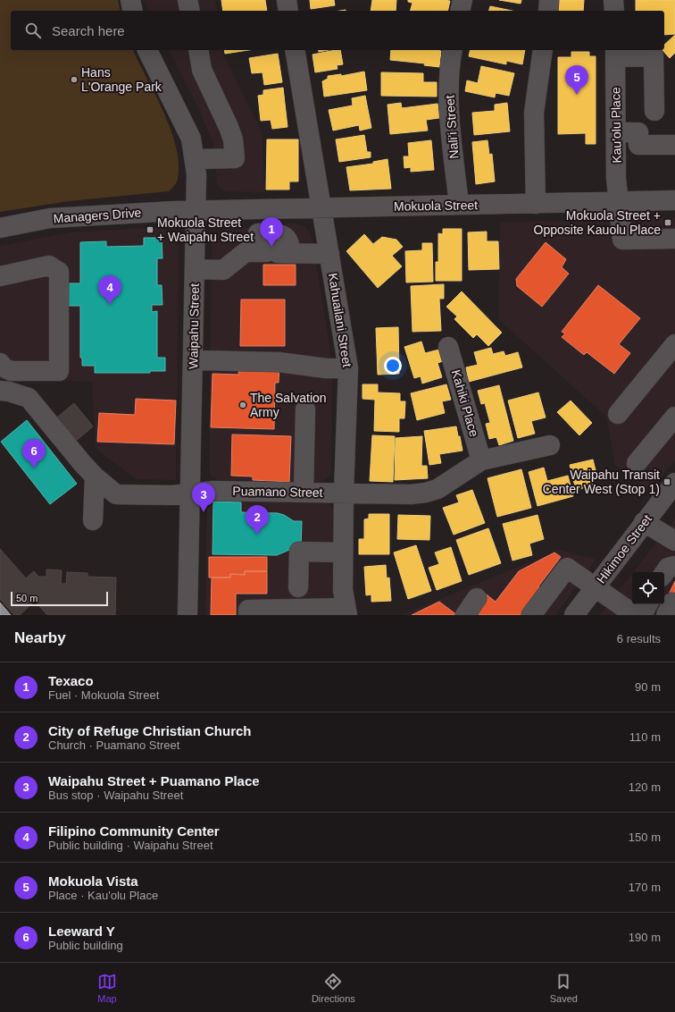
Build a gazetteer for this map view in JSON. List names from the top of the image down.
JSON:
{
  "streets": {
    "street": [
      "Kau'olu Place",
      "Nali'i Street",
      "Mokuola Street",
      "Managers Drive",
      "Kahuailani Street",
      "Waipahu Street",
      "Kahiki Place",
      "Puamano Street",
      "Hikimoe Street"
    ]
  },
  "crossings": [
    ["Kau'olu Place", "Mokuola Street"],
    ["Nali'i Street", "Mokuola Street"],
    ["Mokuola Street", "Managers Drive"],
    ["Mokuola Street", "Kahuailani Street"],
    ["Mokuola Street", "Waipahu Street"],
    ["Managers Drive", "Waipahu Street"],
    ["Kahuailani Street", "Puamano Street"],
    ["Waipahu Street", "Puamano Street"],
    ["Kahiki Place", "Puamano Street"]
  ],
  "places": {
    "other": ["Hans L'Orange Park", "The Salvation Army"],
    "transit": ["Mokuola Street + Opposite Kauolu Place", "Mokuola Street + Waipahu Street", "Waipahu Transit Center West (Stop 1)"]
  },
  "scale_bar": "50 m",
  "page": {
    "search": "Search here",
    "pins": [
      "5",
      "1",
      "4",
      "6",
      "3",
      "2"
    ],
    "scale": "50 m",
    "heading": ["Nearby", "6 results"],
    "list": [
      {
        "mark": "1",
        "name": "Texaco",
        "note": "Fuel · Mokuola Street",
        "value": "90 m"
      },
      {
        "mark": "2",
        "name": "City of Refuge Christian Church",
        "note": "Church · Puamano Street",
        "value": "110 m"
      },
      {
        "mark": "3",
        "name": "Waipahu Street + Puamano Place",
        "note": "Bus stop · Waipahu Street",
        "value": "120 m"
      },
      {
        "mark": "4",
        "name": "Filipino Community Center",
        "note": "Public building · Waipahu Street",
        "value": "150 m"
      },
      {
        "mark": "5",
        "name": "Mokuola Vista",
        "note": "Place · Kau'olu Place",
        "value": "170 m"
      },
      {
        "mark": "6",
        "name": "Leeward Y",
        "note": "Public building",
        "value": "190 m"
      }
    ],
    "nav": ["Map", "Directions", "Saved"]
  }
}
